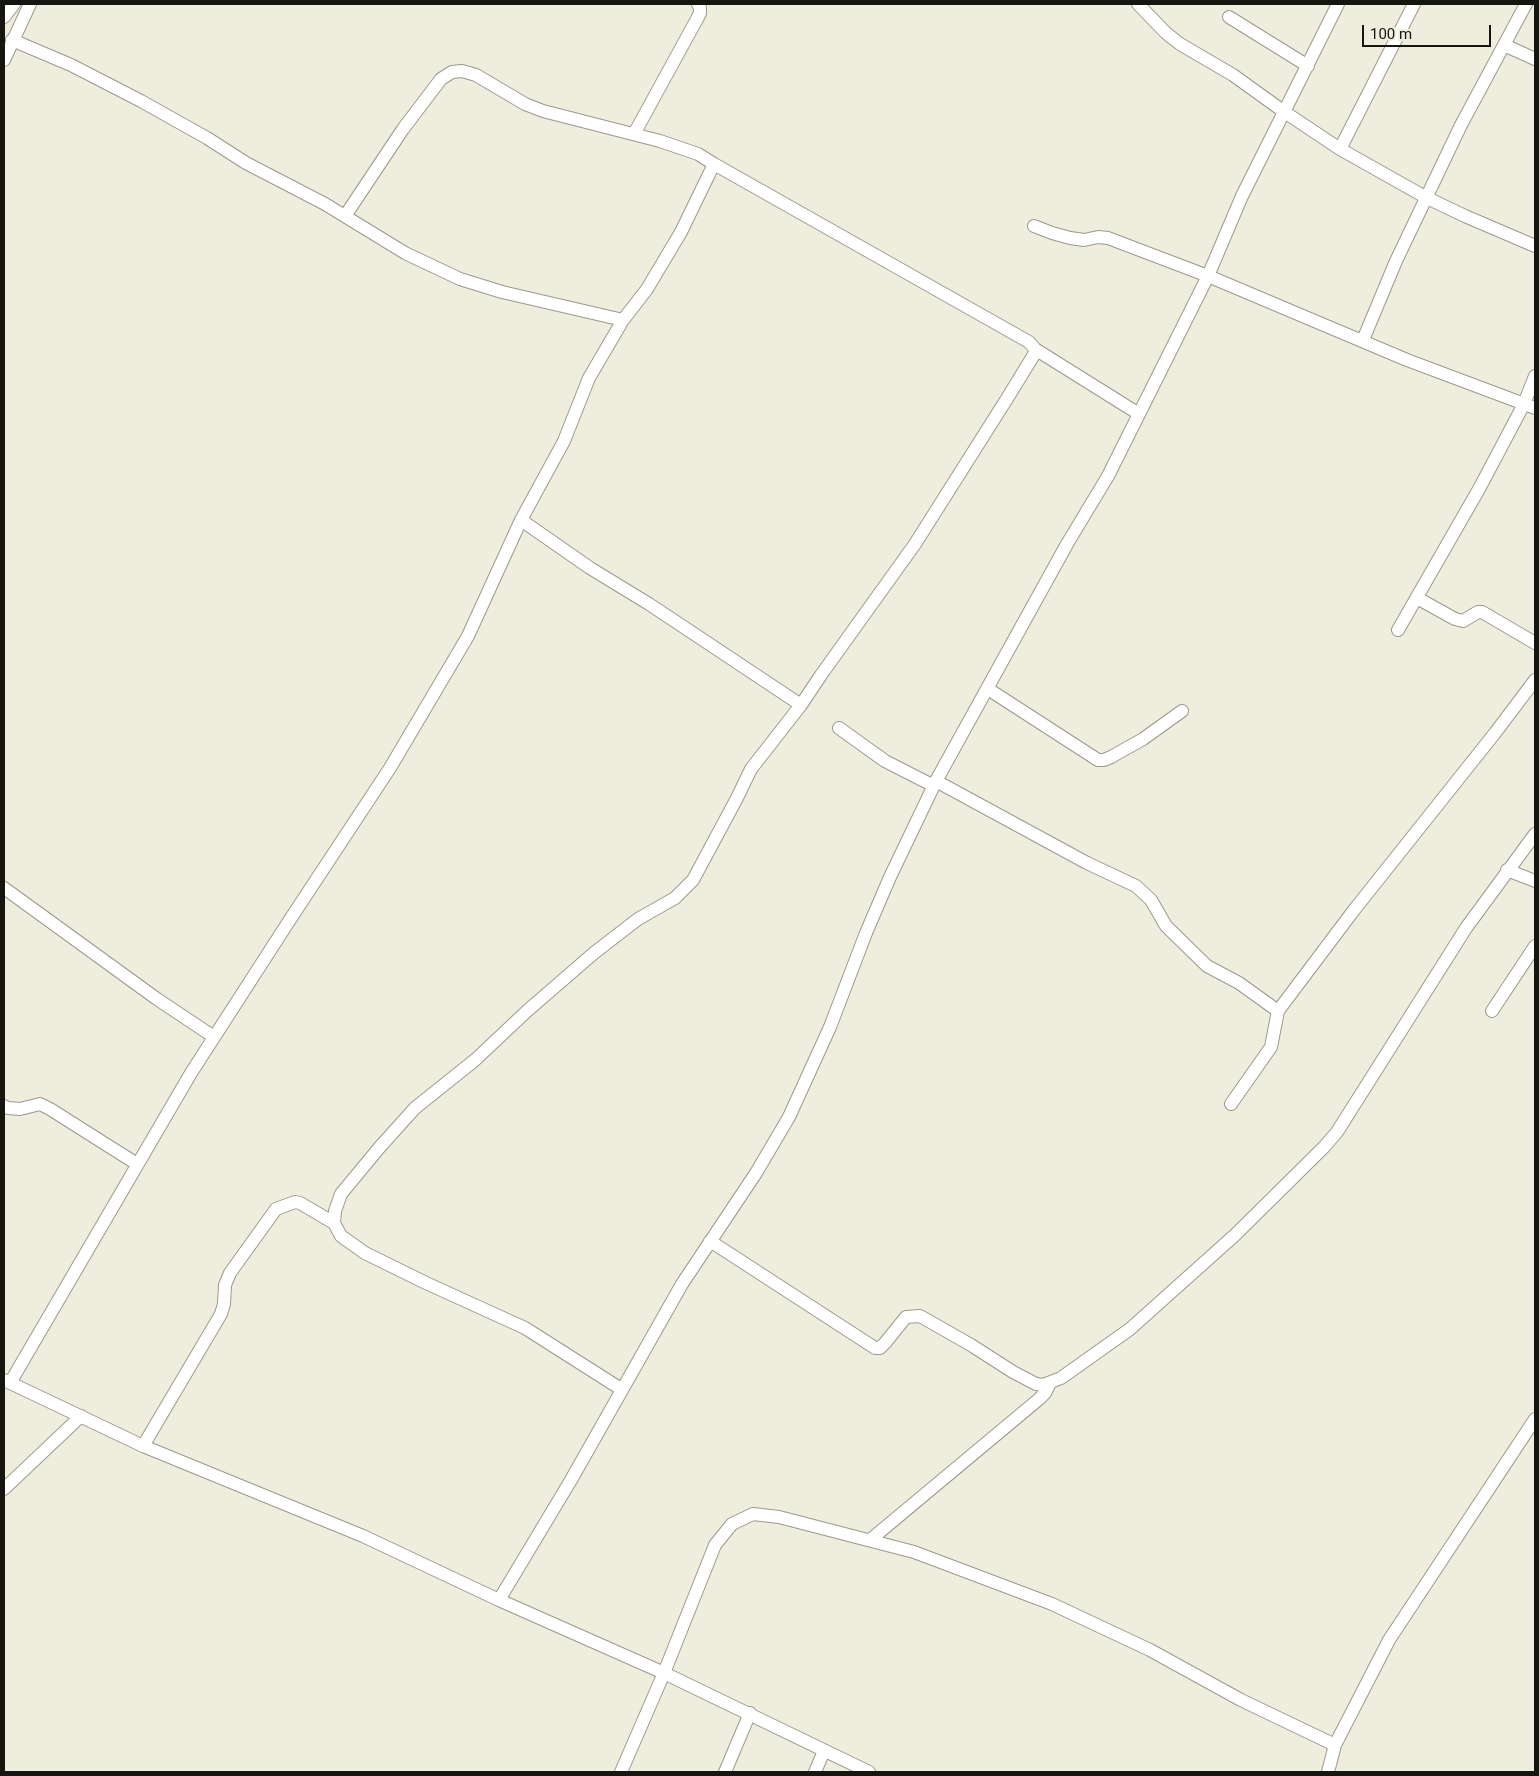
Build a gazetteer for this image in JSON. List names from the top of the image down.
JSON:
{
  "scale_bar": "100 m"
}
